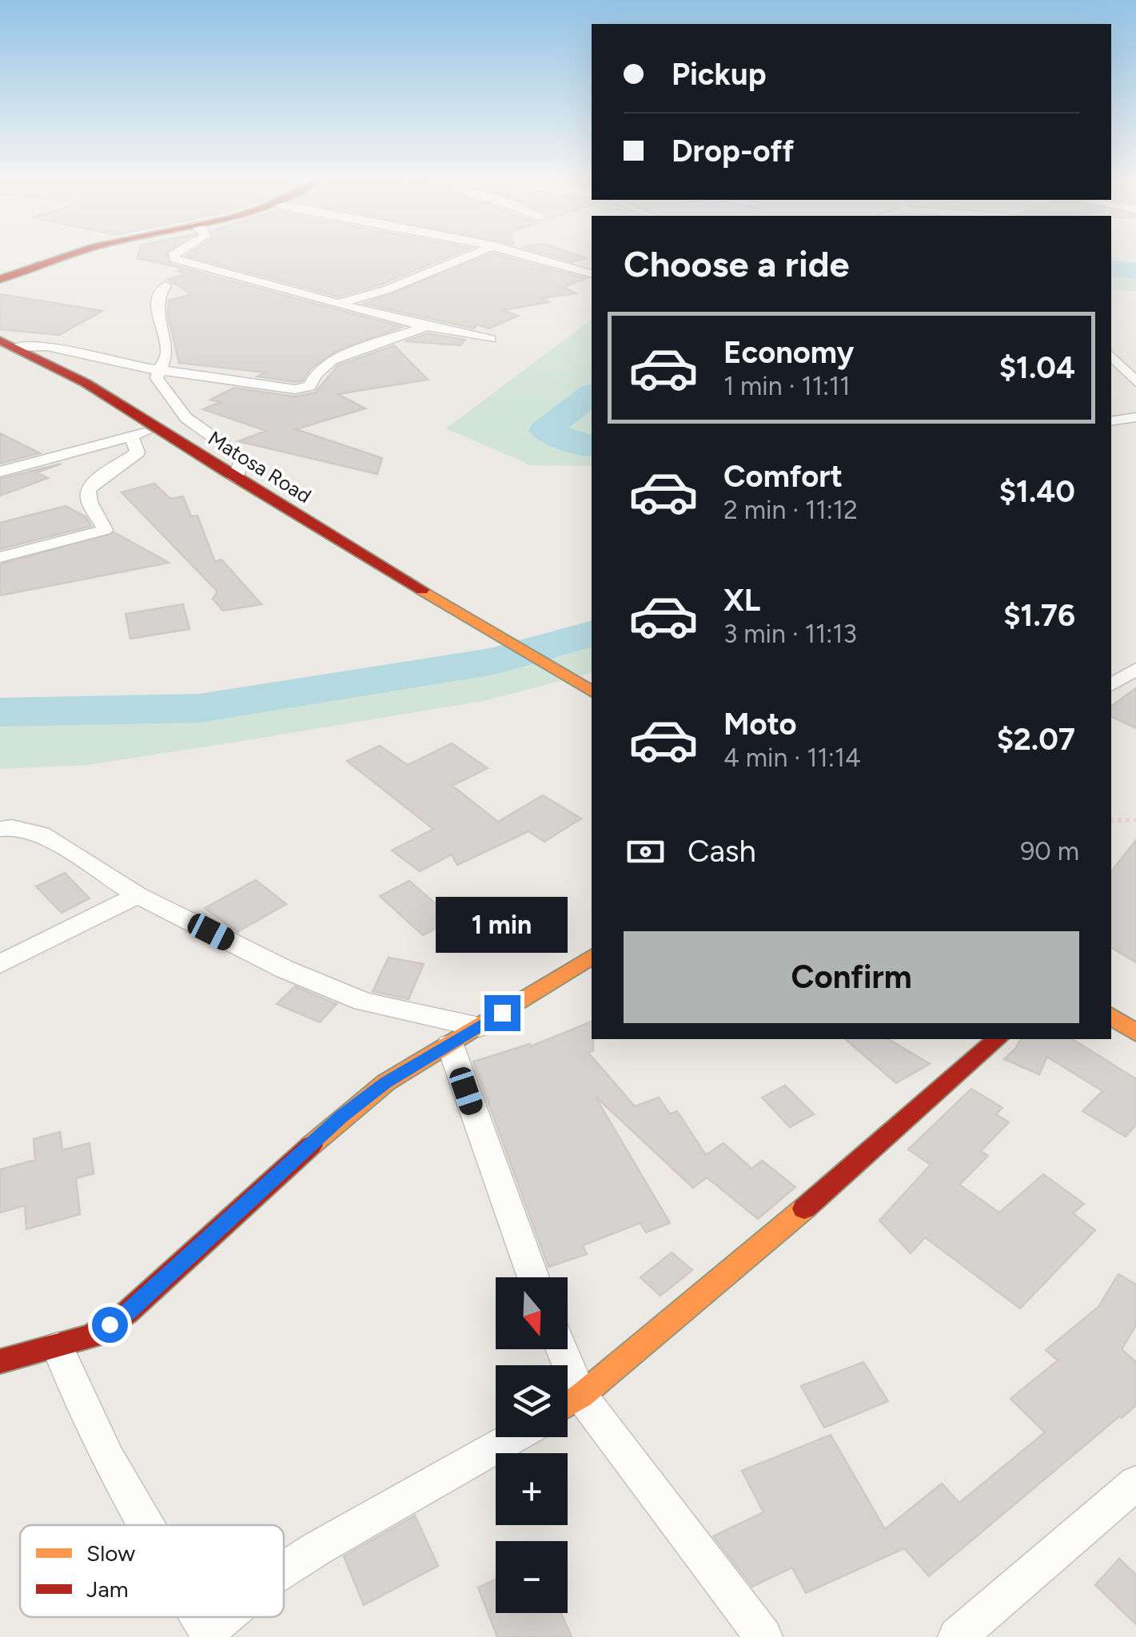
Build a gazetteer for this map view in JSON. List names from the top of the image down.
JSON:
{
  "streets": {
    "street": ["Matosa Road"]
  },
  "legend": ["Slow", "Jam"],
  "north": "bottom",
  "page": {
    "banner": ["Pickup", "Drop-off"],
    "heading": "Choose a ride",
    "list": [
      {
        "name": "Economy",
        "note": "1 min · 11:11",
        "value": "$1.04"
      },
      {
        "name": "Comfort",
        "note": "2 min · 11:12",
        "value": "$1.40"
      },
      {
        "name": "XL",
        "note": "3 min · 11:13",
        "value": "$1.76"
      },
      {
        "name": "Moto",
        "note": "4 min · 11:14",
        "value": "$2.07"
      }
    ],
    "pay": ["Cash", "90 m"],
    "bubble": "1 min",
    "buttons": "Confirm",
    "map_buttons": ["+", "−"]
  }
}
